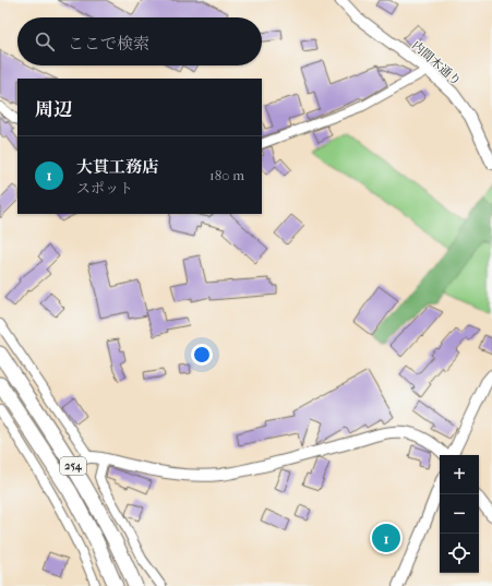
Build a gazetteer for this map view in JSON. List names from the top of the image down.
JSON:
{
  "streets": {
    "highway": ["254"],
    "street": ["内間木通り"]
  },
  "page": {
    "search": "ここで検索",
    "heading": "周辺",
    "list": [
      {
        "mark": "1",
        "name": "大貫工務店",
        "note": "スポット",
        "value": "180 m"
      }
    ],
    "map_buttons": ["+", "−"],
    "pins": "1"
  }
}
